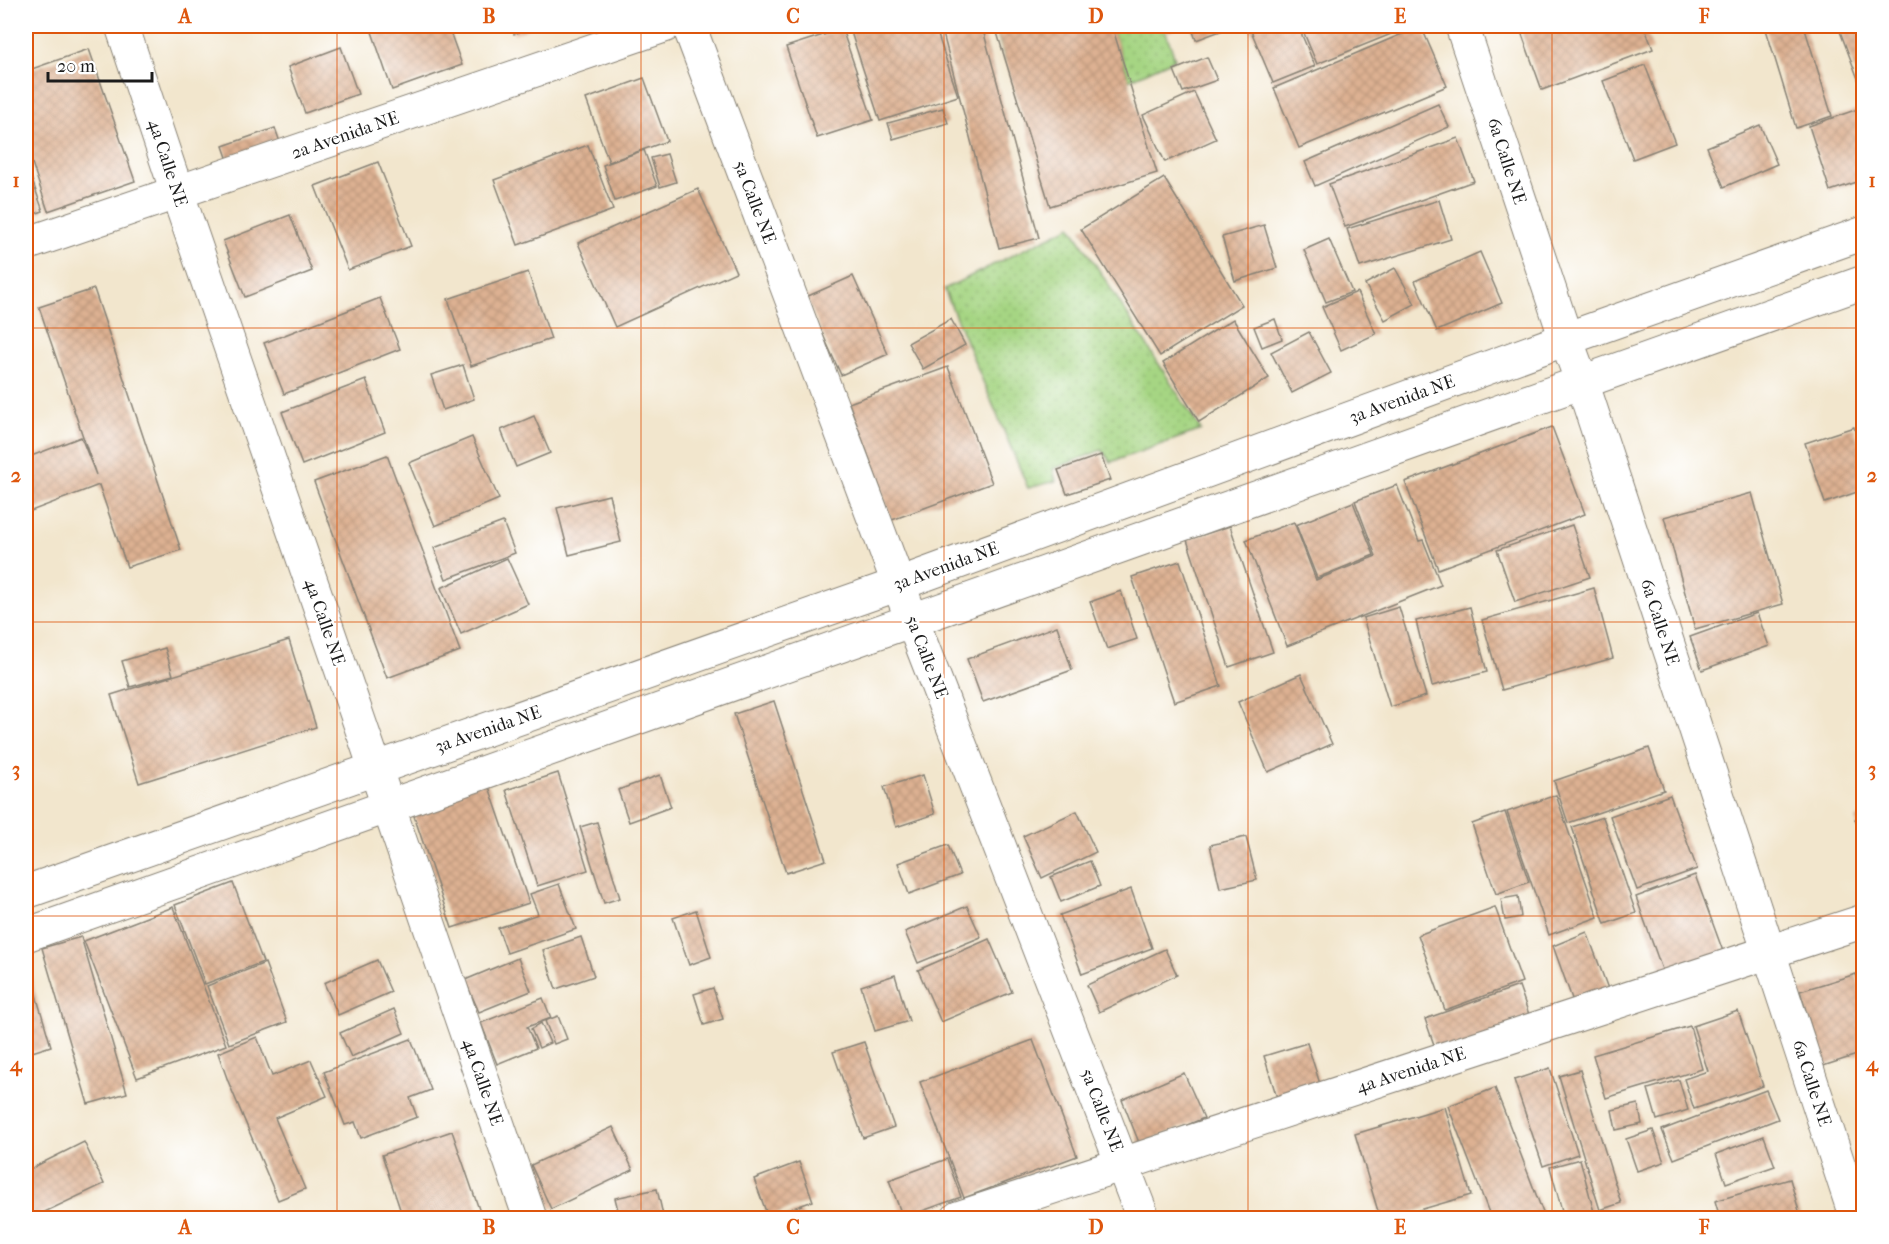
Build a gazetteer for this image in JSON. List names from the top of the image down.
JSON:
{
  "streets": {
    "street": [
      "2a Avenida NE",
      "6a Calle NE",
      "4a Calle NE",
      "5a Calle NE",
      "3a Avenida NE",
      "4a Avenida NE"
    ]
  },
  "crossings": [
    ["2a Avenida NE", "4a Calle NE"],
    ["6a Calle NE", "3a Avenida NE"],
    ["6a Calle NE", "4a Avenida NE"],
    ["4a Calle NE", "3a Avenida NE"],
    ["5a Calle NE", "3a Avenida NE"],
    ["5a Calle NE", "4a Avenida NE"]
  ],
  "scale_bar": "20 m",
  "grid": {
    "columns": [
      "A",
      "B",
      "C",
      "D",
      "E",
      "F"
    ],
    "rows": [
      "1",
      "2",
      "3",
      "4"
    ]
  }
}
